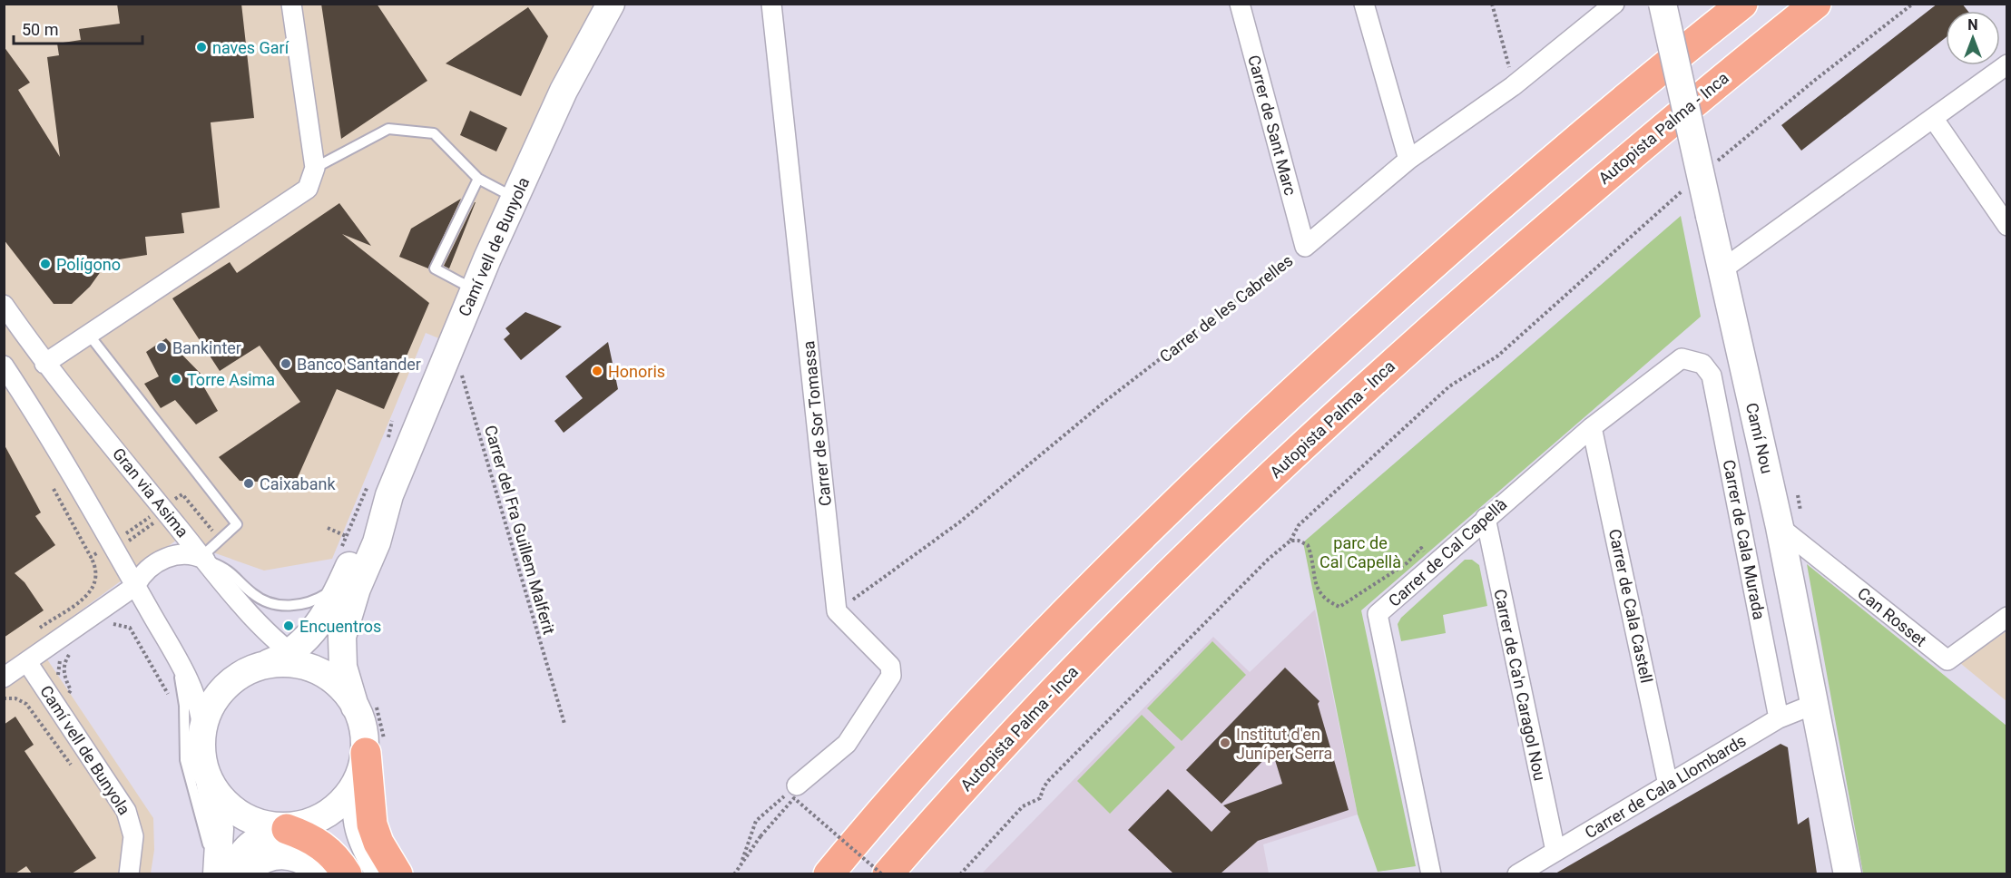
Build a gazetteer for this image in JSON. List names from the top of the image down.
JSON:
{
  "streets": {
    "highway": ["Autopista Palma - Inca"],
    "main road": ["Camí vell de Bunyola", "Camí Nou"],
    "street": [
      "Carrer de Sant Marc",
      "Carrer de les Cabrelles",
      "Carrer de Sor Tomassa",
      "Gran via Asima",
      "Carrer de Cala Murada",
      "Carrer de Cal Capellà",
      "Carrer de Cala Castell",
      "Can Rosset",
      "Carrer de Ca'n Caragol Nou",
      "Carrer de Cala Llombards"
    ],
    "path": ["Carrer del Fra Guillem Malferit"]
  },
  "crossings": [
    ["Carrer de Sant Marc", "Carrer de les Cabrelles"],
    ["Carrer de les Cabrelles", "Carrer de Sor Tomassa"],
    ["Camí Nou", "Can Rosset"],
    ["Camí Nou", "Carrer de Cala Llombards"],
    ["Carrer de Cala Murada", "Carrer de Cal Capellà"],
    ["Carrer de Cala Murada", "Carrer de Cala Llombards"],
    ["Carrer de Cal Capellà", "Carrer de Cala Castell"],
    ["Carrer de Cal Capellà", "Carrer de Ca'n Caragol Nou"],
    ["Carrer de Cala Castell", "Carrer de Cala Llombards"],
    ["Carrer de Ca'n Caragol Nou", "Carrer de Cala Llombards"]
  ],
  "parks": ["parc de Cal Capellà"],
  "places": [
    "naves Garí",
    "Polígono",
    "Bankinter",
    "Banco Santander",
    "Honoris",
    "Torre Asima",
    "Caixabank",
    "Encuentros",
    "Institut d'en Juníper Serra"
  ],
  "scale_bar": "50 m",
  "north": "top"
}
